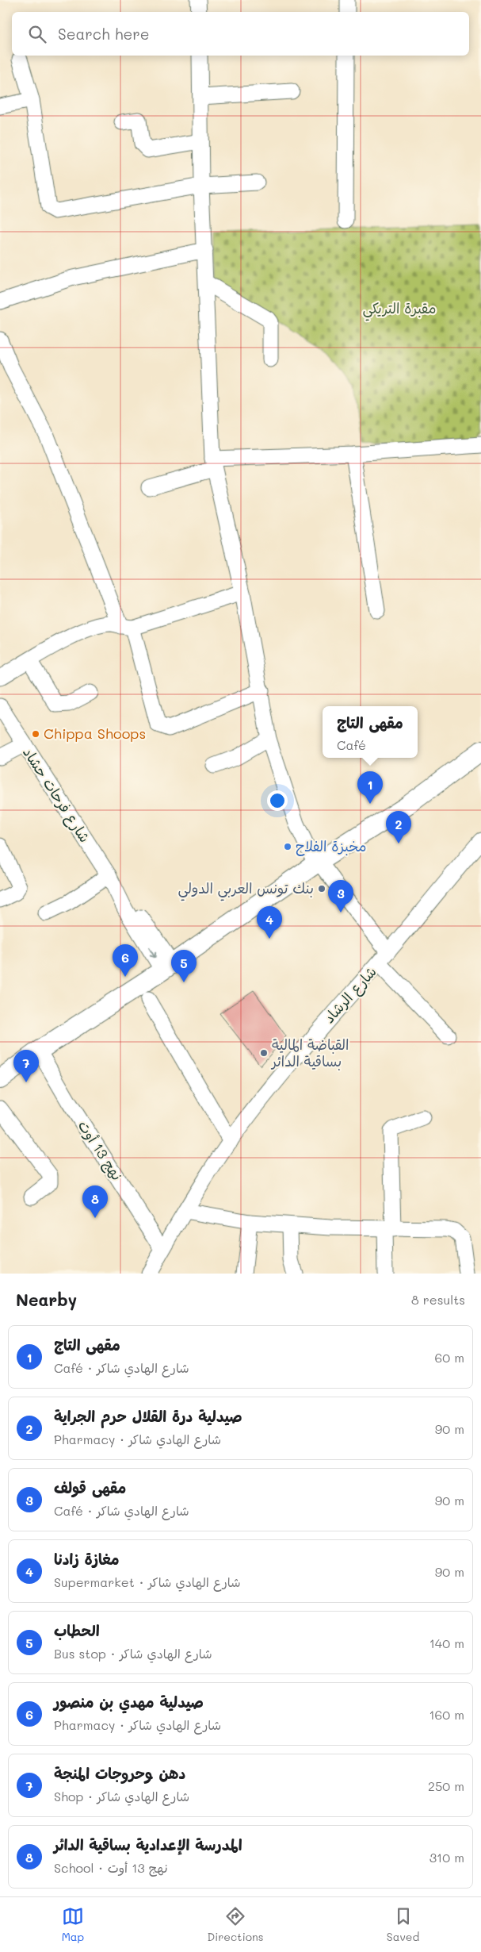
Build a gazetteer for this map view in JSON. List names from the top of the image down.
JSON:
{
  "streets": {
    "street": ["شارع فرحات حشاد", "شارع الرشاد", "نهج 13 أوت"]
  },
  "crossings": [
    ["شارع الرشاد", "نهج 13 أوت"]
  ],
  "parks": ["مقبرة التريكي"],
  "places": [
    "Chippa Shoops",
    "مخبزة الفلاح",
    "بنك تونس العربي الدولي",
    "القباضة المالية بساقية الدائر"
  ],
  "page": {
    "search": "Search here",
    "popup": ["مقهى التاج", "Café"],
    "pins": [
      "1",
      "2",
      "3",
      "4",
      "6",
      "5",
      "7",
      "8"
    ],
    "heading": ["Nearby", "8 results"],
    "list": [
      {
        "mark": "1",
        "name": "مقهى التاج",
        "note": "Café · شارع الهادي شاكر",
        "value": "60 m"
      },
      {
        "mark": "2",
        "name": "صيدلية درة القلال حرم الجراية",
        "note": "Pharmacy · شارع الهادي شاكر",
        "value": "90 m"
      },
      {
        "mark": "3",
        "name": "مقهى قولف",
        "note": "Café · شارع الهادي شاكر",
        "value": "90 m"
      },
      {
        "mark": "4",
        "name": "مغازة زادنا",
        "note": "Supermarket · شارع الهادي شاكر",
        "value": "90 m"
      },
      {
        "mark": "5",
        "name": "الحطاب",
        "note": "Bus stop · شارع الهادي شاكر",
        "value": "140 m"
      },
      {
        "mark": "6",
        "name": "صيدلية مهدي بن منصور",
        "note": "Pharmacy · شارع الهادي شاكر",
        "value": "160 m"
      },
      {
        "mark": "7",
        "name": "دهن وحروجات المنجة",
        "note": "Shop · شارع الهادي شاكر",
        "value": "250 m"
      },
      {
        "mark": "8",
        "name": "المدرسة الإعدادية بساقية الدائر",
        "note": "School · نهج 13 أوت",
        "value": "310 m"
      }
    ],
    "nav": ["Map", "Directions", "Saved"]
  }
}
